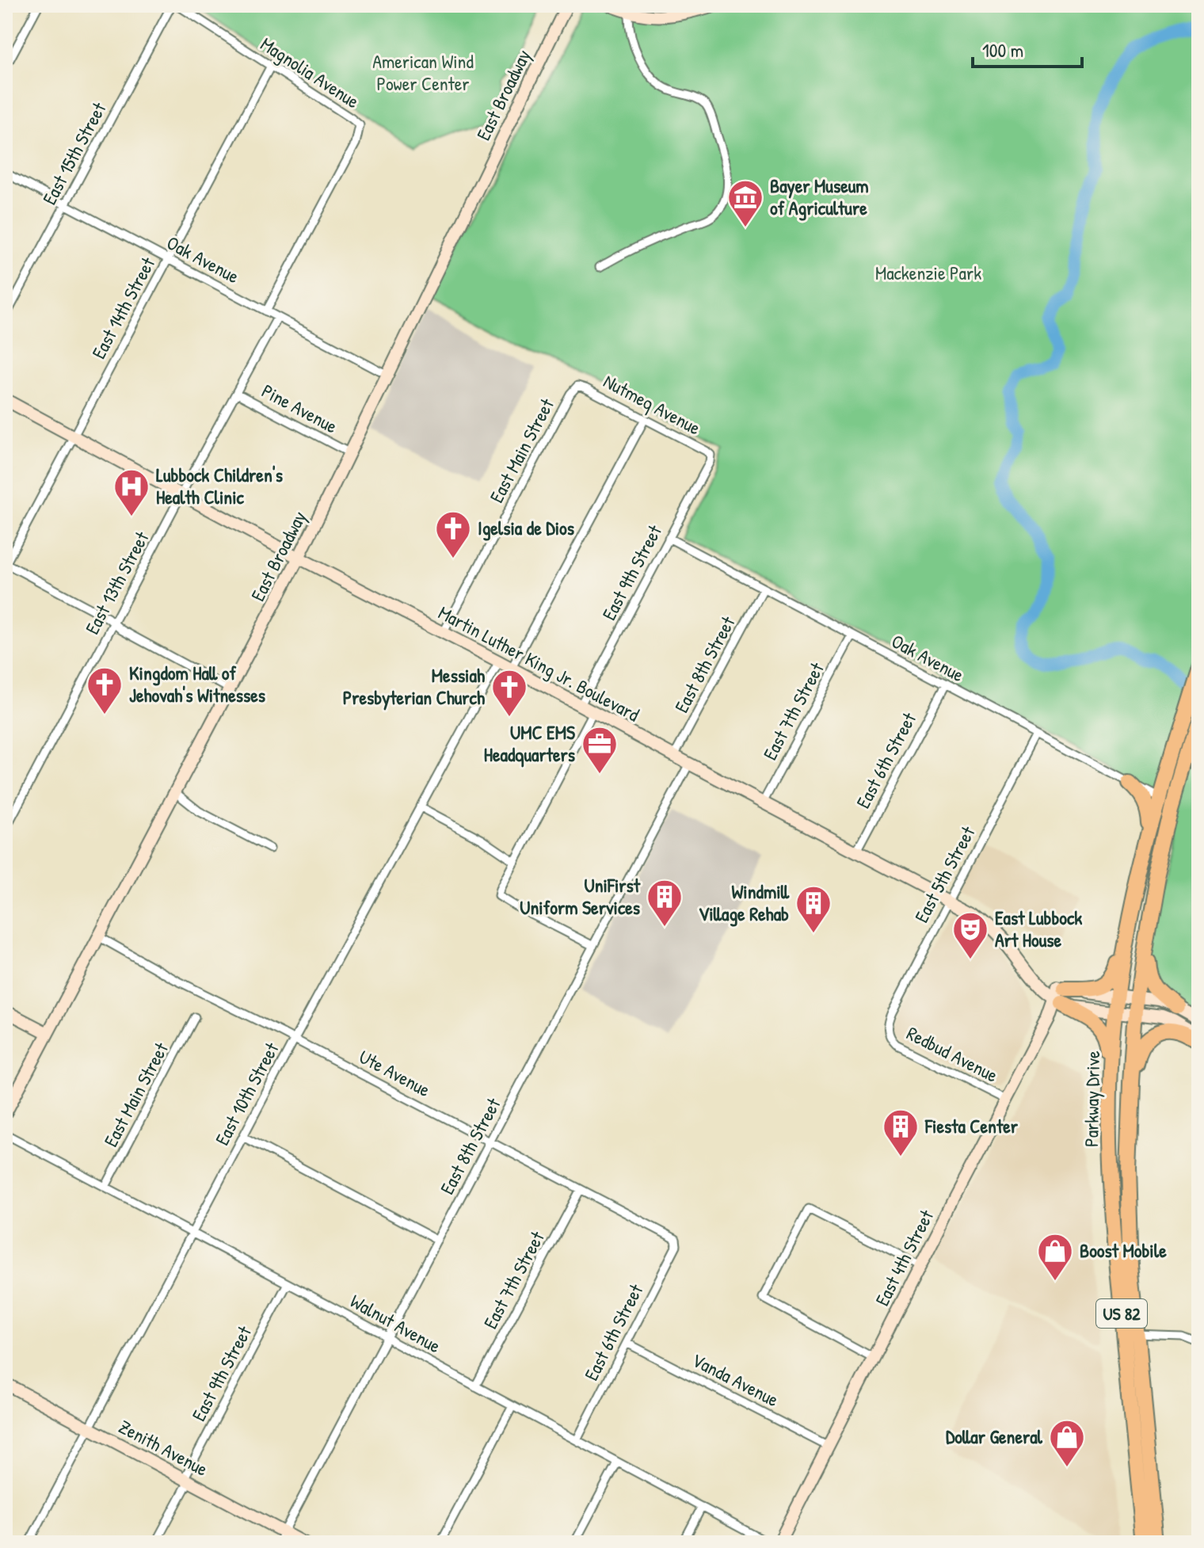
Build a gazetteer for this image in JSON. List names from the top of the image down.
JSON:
{
  "streets": {
    "highway": ["Parkway Drive", "US 82"],
    "main road": [
      "East Broadway",
      "Martin Luther King Jr. Boulevard",
      "East 4th Street",
      "Zenith Avenue"
    ],
    "street": [
      "Magnolia Avenue",
      "East 15th Street",
      "Oak Avenue",
      "East 14th Street",
      "Nutmeq Avenue",
      "Pine Avenue",
      "East Main Street",
      "East 9th Street",
      "East 13th Street",
      "East 8th Street",
      "East 7th Street",
      "East 6th Street",
      "East 5th Street",
      "Redbud Avenue",
      "Ute Avenue",
      "East 10th Street",
      "Walnut Avenue",
      "Vanda Avenue"
    ]
  },
  "crossings": [
    ["Magnolia Avenue", "Oak Avenue"],
    ["Magnolia Avenue", "East 14th Street"],
    ["East Broadway", "Oak Avenue"],
    ["East Broadway", "Pine Avenue"],
    ["East Broadway", "Martin Luther King Jr. Boulevard"],
    ["East Broadway", "Ute Avenue"],
    ["East 15th Street", "Oak Avenue"],
    ["Oak Avenue", "East 14th Street"],
    ["Oak Avenue", "East 9th Street"],
    ["Oak Avenue", "East 13th Street"],
    ["Oak Avenue", "East 8th Street"],
    ["Oak Avenue", "East 7th Street"],
    ["Oak Avenue", "East 6th Street"],
    ["Oak Avenue", "East 5th Street"],
    ["Oak Avenue", "Parkway Drive"],
    ["East 14th Street", "Martin Luther King Jr. Boulevard"],
    ["Nutmeq Avenue", "East Main Street"],
    ["Nutmeq Avenue", "East 9th Street"],
    ["Pine Avenue", "East 13th Street"],
    ["East Main Street", "Martin Luther King Jr. Boulevard"],
    ["East Main Street", "Walnut Avenue"],
    ["East 9th Street", "Martin Luther King Jr. Boulevard"],
    ["East 9th Street", "Walnut Avenue"],
    ["East 9th Street", "Zenith Avenue"],
    ["East 13th Street", "Martin Luther King Jr. Boulevard"],
    ["Martin Luther King Jr. Boulevard", "East 8th Street"],
    ["Martin Luther King Jr. Boulevard", "East 7th Street"],
    ["Martin Luther King Jr. Boulevard", "East 6th Street"],
    ["Martin Luther King Jr. Boulevard", "East 5th Street"],
    ["Martin Luther King Jr. Boulevard", "East 10th Street"],
    ["Martin Luther King Jr. Boulevard", "Parkway Drive"],
    ["Martin Luther King Jr. Boulevard", "East 4th Street"],
    ["East 8th Street", "Ute Avenue"],
    ["East 8th Street", "Walnut Avenue"],
    ["East 8th Street", "Zenith Avenue"],
    ["East 7th Street", "Ute Avenue"],
    ["East 7th Street", "Walnut Avenue"],
    ["East 6th Street", "Ute Avenue"],
    ["East 6th Street", "Walnut Avenue"],
    ["East 6th Street", "Vanda Avenue"],
    ["East 5th Street", "Redbud Avenue"],
    ["Redbud Avenue", "East 4th Street"],
    ["Ute Avenue", "East 10th Street"],
    ["East 10th Street", "Walnut Avenue"],
    ["East 10th Street", "Zenith Avenue"],
    ["East 4th Street", "Vanda Avenue"]
  ],
  "parks": ["American Wind Power Center", "Mackenzie Park"],
  "places": {
    "museum": ["Bayer Museum of Agriculture"],
    "hospital": ["Lubbock Children's Health Clinic"],
    "church": ["Igelsia de Dios", "Kingdom Hall of Jehovah's Witnesses", "Messiah Presbyterian Church"],
    "office": ["UMC EMS Headquarters"],
    "building": ["UniFirst Uniform Services", "Windmill Village Rehab", "Fiesta Center"],
    "theatre": ["East Lubbock Art House"],
    "shop": ["Boost Mobile", "Dollar General"]
  },
  "scale_bar": "100 m"
}
